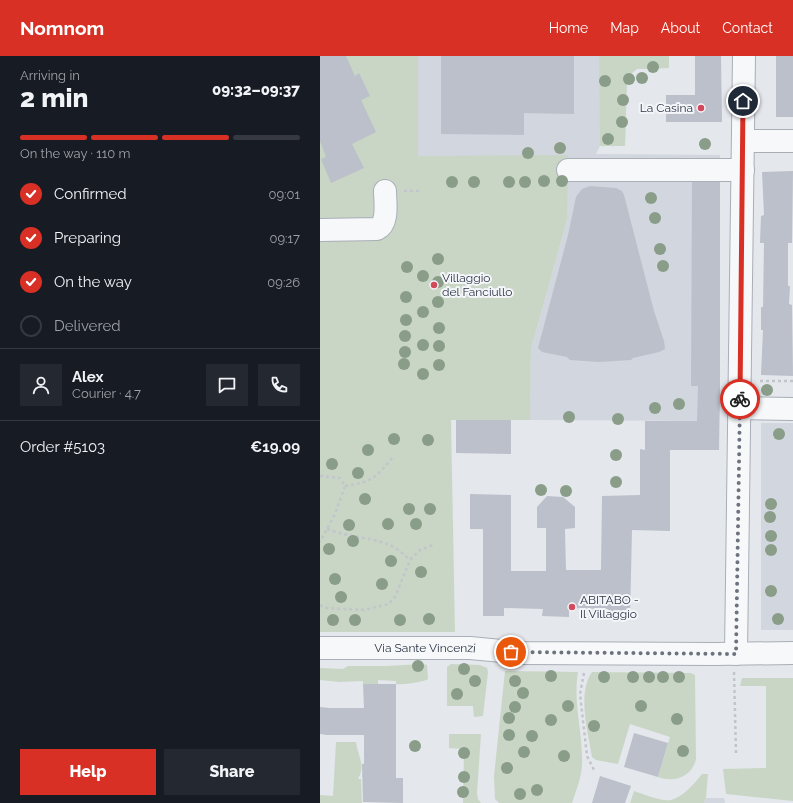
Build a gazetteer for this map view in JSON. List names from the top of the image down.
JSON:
{
  "streets": {
    "street": ["Via Sante Vincenzi"]
  },
  "places": ["La Casina", "Villaggio del Fanciullo", "ABITABO - Il Villaggio"],
  "page": {
    "header": "Nomnom",
    "nav": [
      "Home",
      "Map",
      "About",
      "Contact"
    ],
    "heading": ["2 min", "Arriving in", "09:32–09:37"],
    "panel": [
      "Alex",
      "Courier · 4.7",
      "Order #5103",
      "€19.09"
    ],
    "bar": "On the way · 110 m",
    "list": [
      ["Confirmed", "09:01"],
      ["Preparing", "09:17"],
      ["On the way", "09:26"],
      "Delivered"
    ],
    "buttons": ["Help", "Share"]
  }
}
